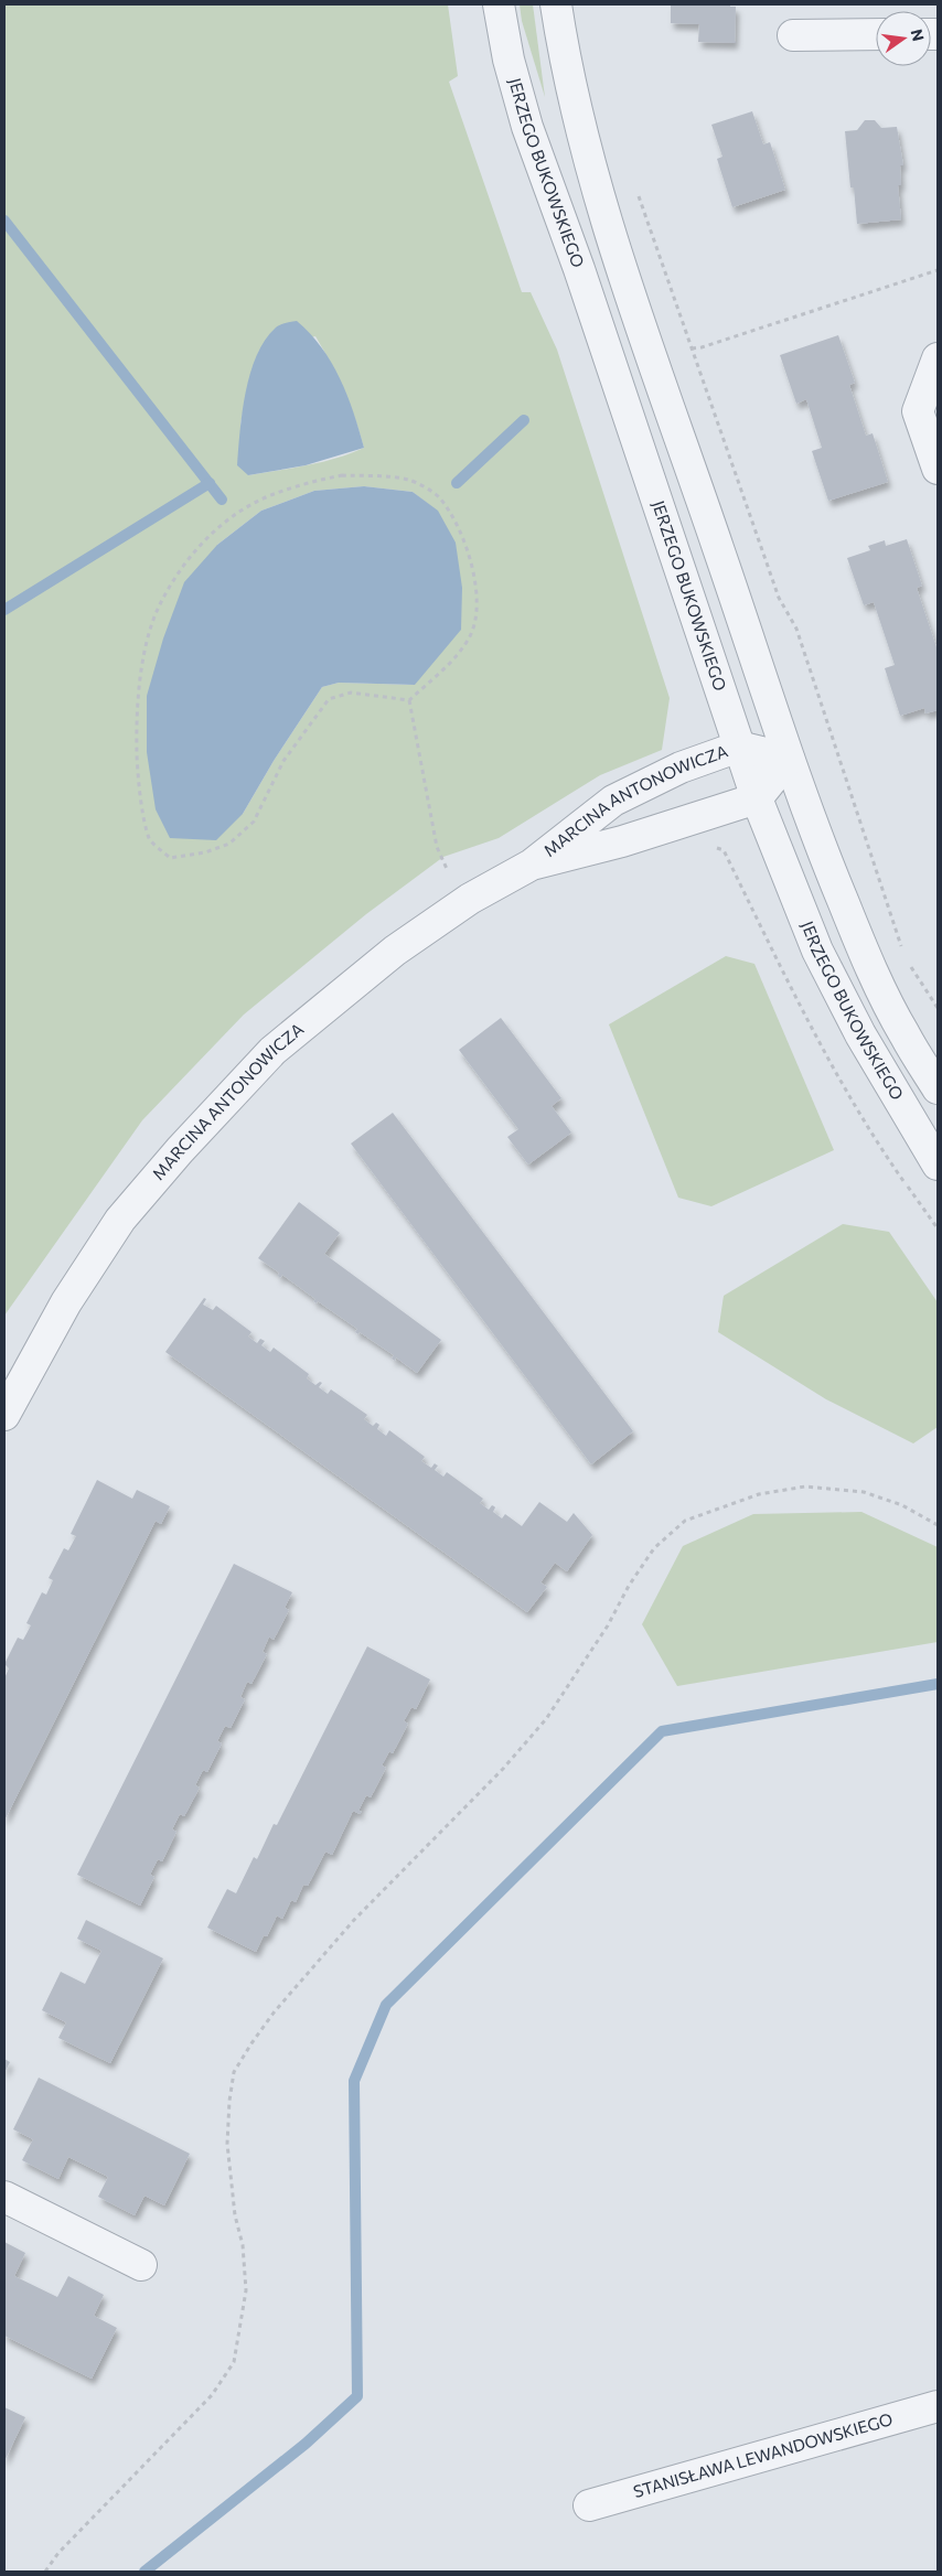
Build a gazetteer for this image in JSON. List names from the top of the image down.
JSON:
{
  "streets": {
    "street": ["JERZEGO BUKOWSKIEGO", "MARCINA ANTONOWICZA", "STANISŁAWA LEWANDOWSKIEGO"]
  },
  "crossings": [
    ["JERZEGO BUKOWSKIEGO", "MARCINA ANTONOWICZA"]
  ],
  "north": "right"
}
